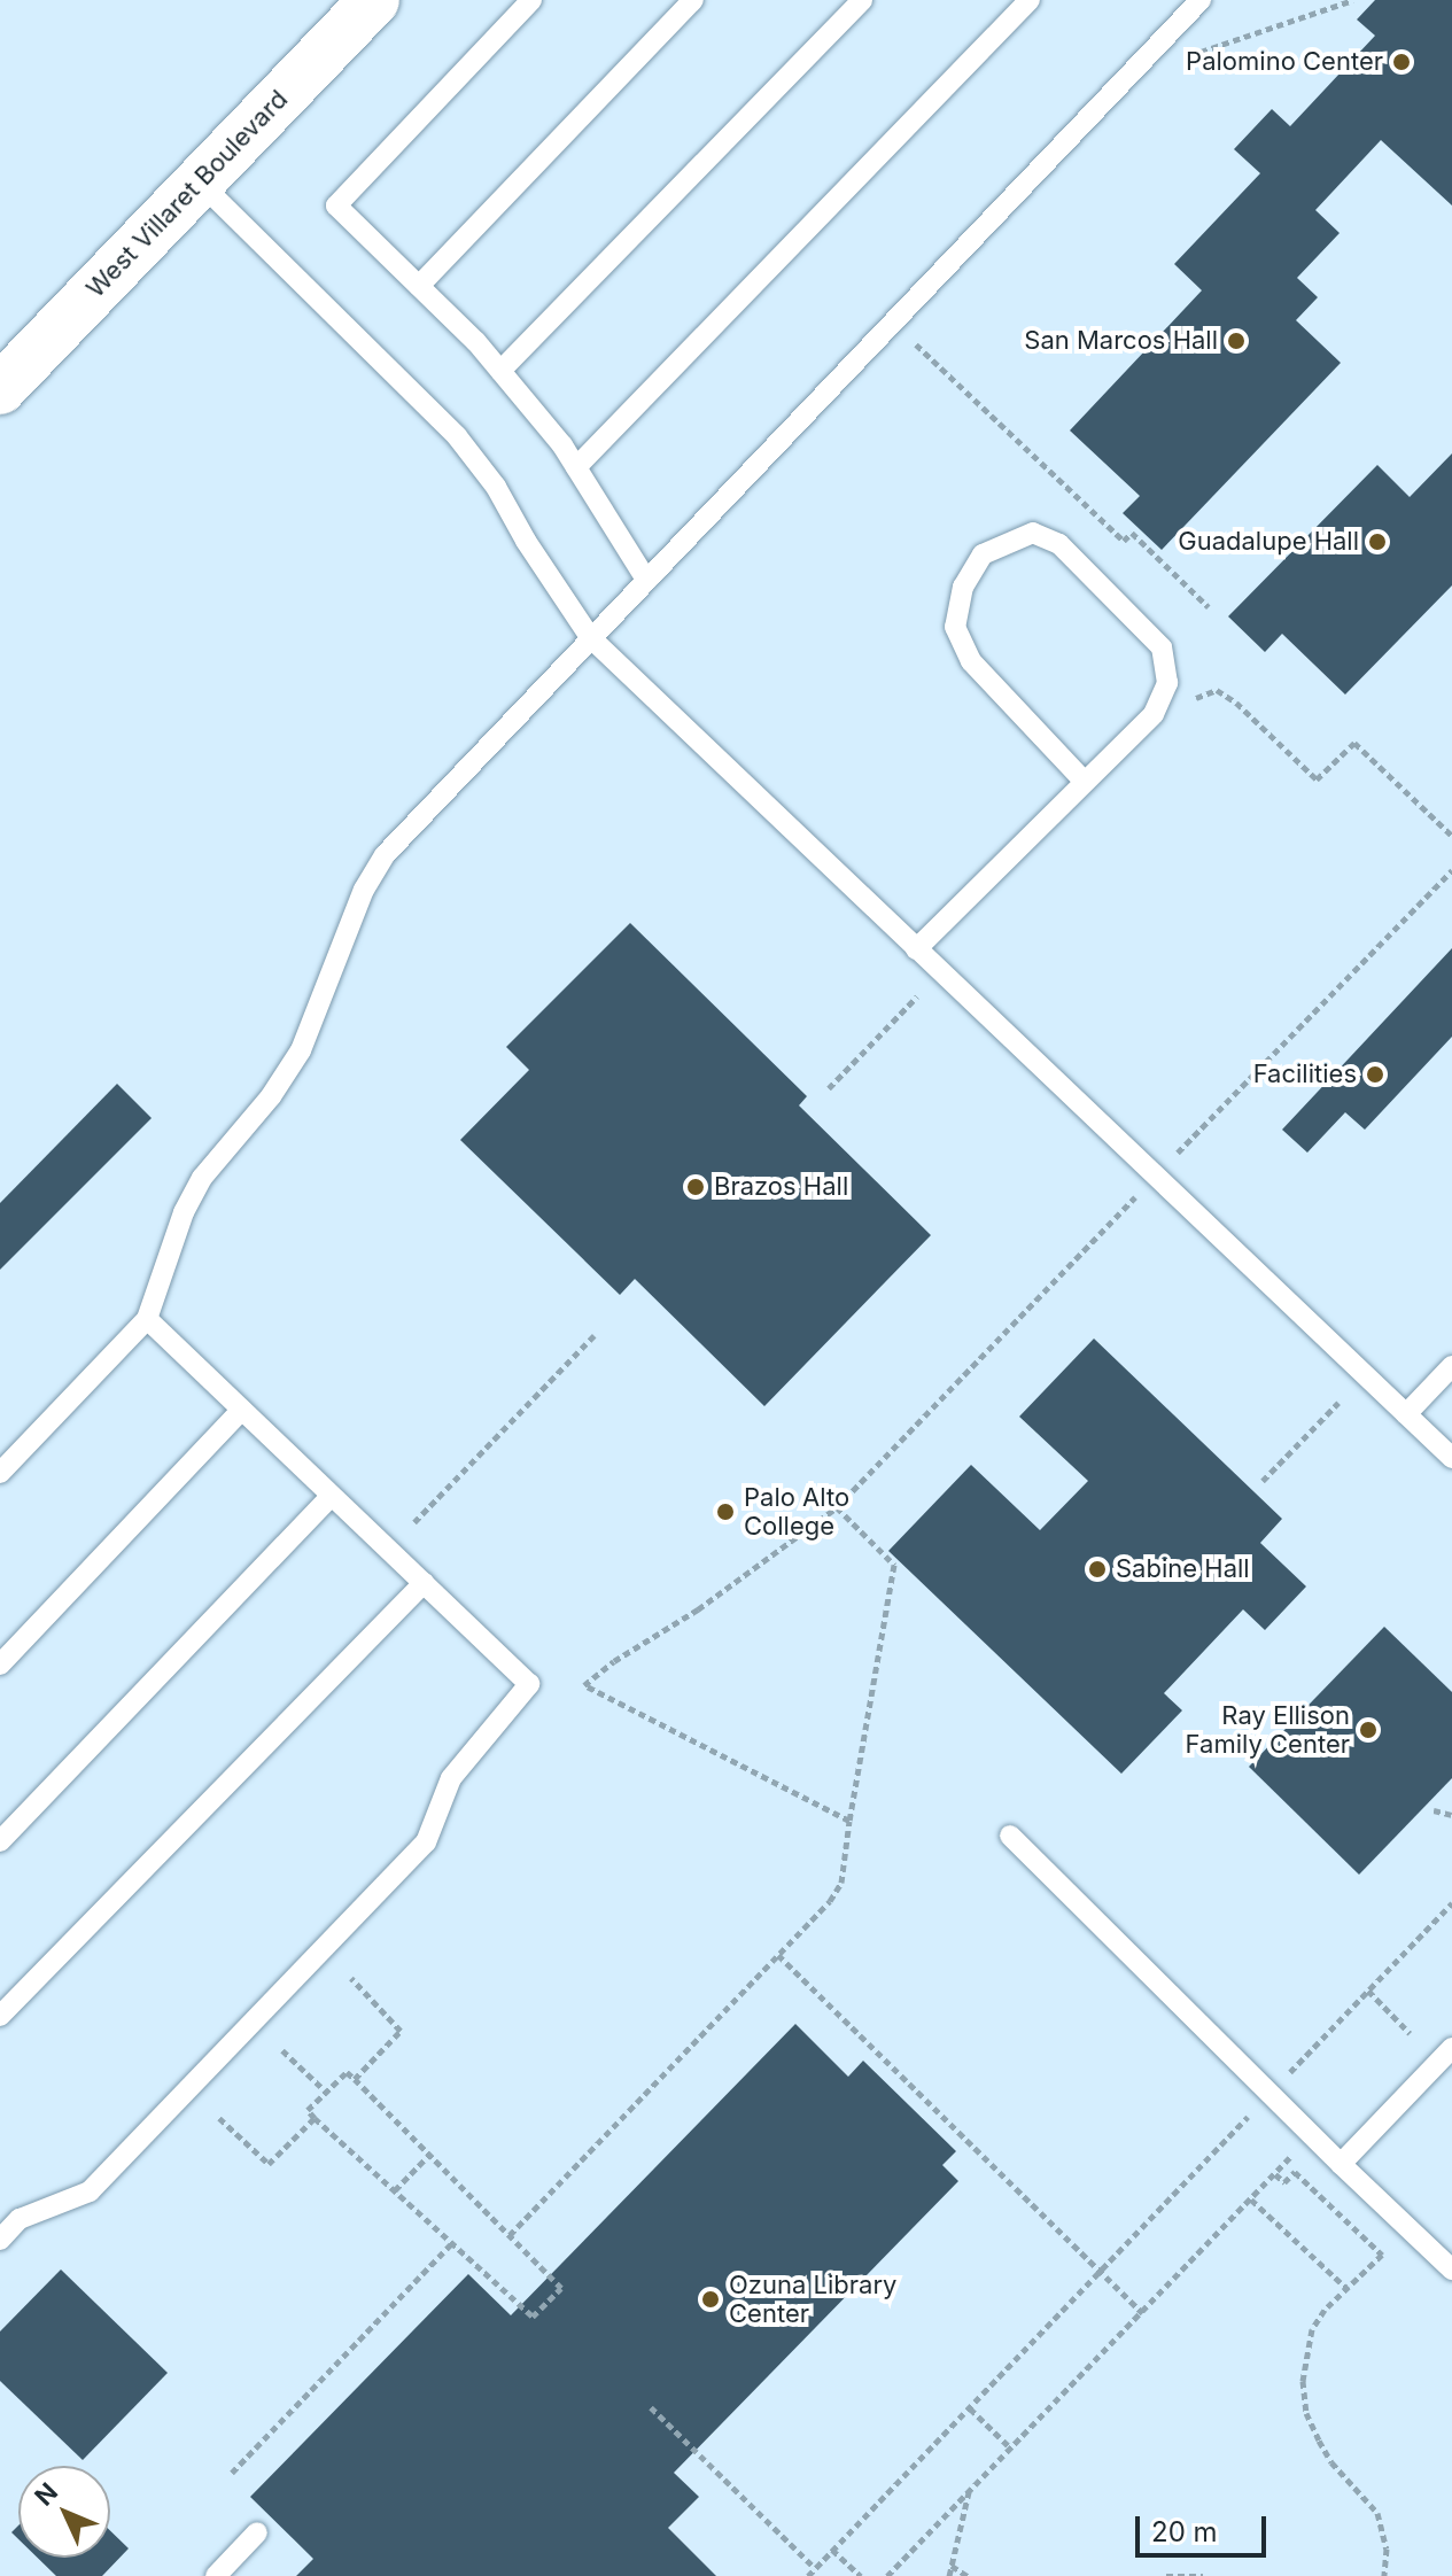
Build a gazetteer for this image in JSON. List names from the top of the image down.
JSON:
{
  "streets": {
    "street": ["West Villaret Boulevard"]
  },
  "places": [
    "Palomino Center",
    "San Marcos Hall",
    "Guadalupe Hall",
    "Facilities",
    "Brazos Hall",
    "Palo Alto College",
    "Sabine Hall",
    "Ray Ellison Family Center",
    "Ozuna Library Center"
  ],
  "scale_bar": "20 m",
  "north": "top left"
}
